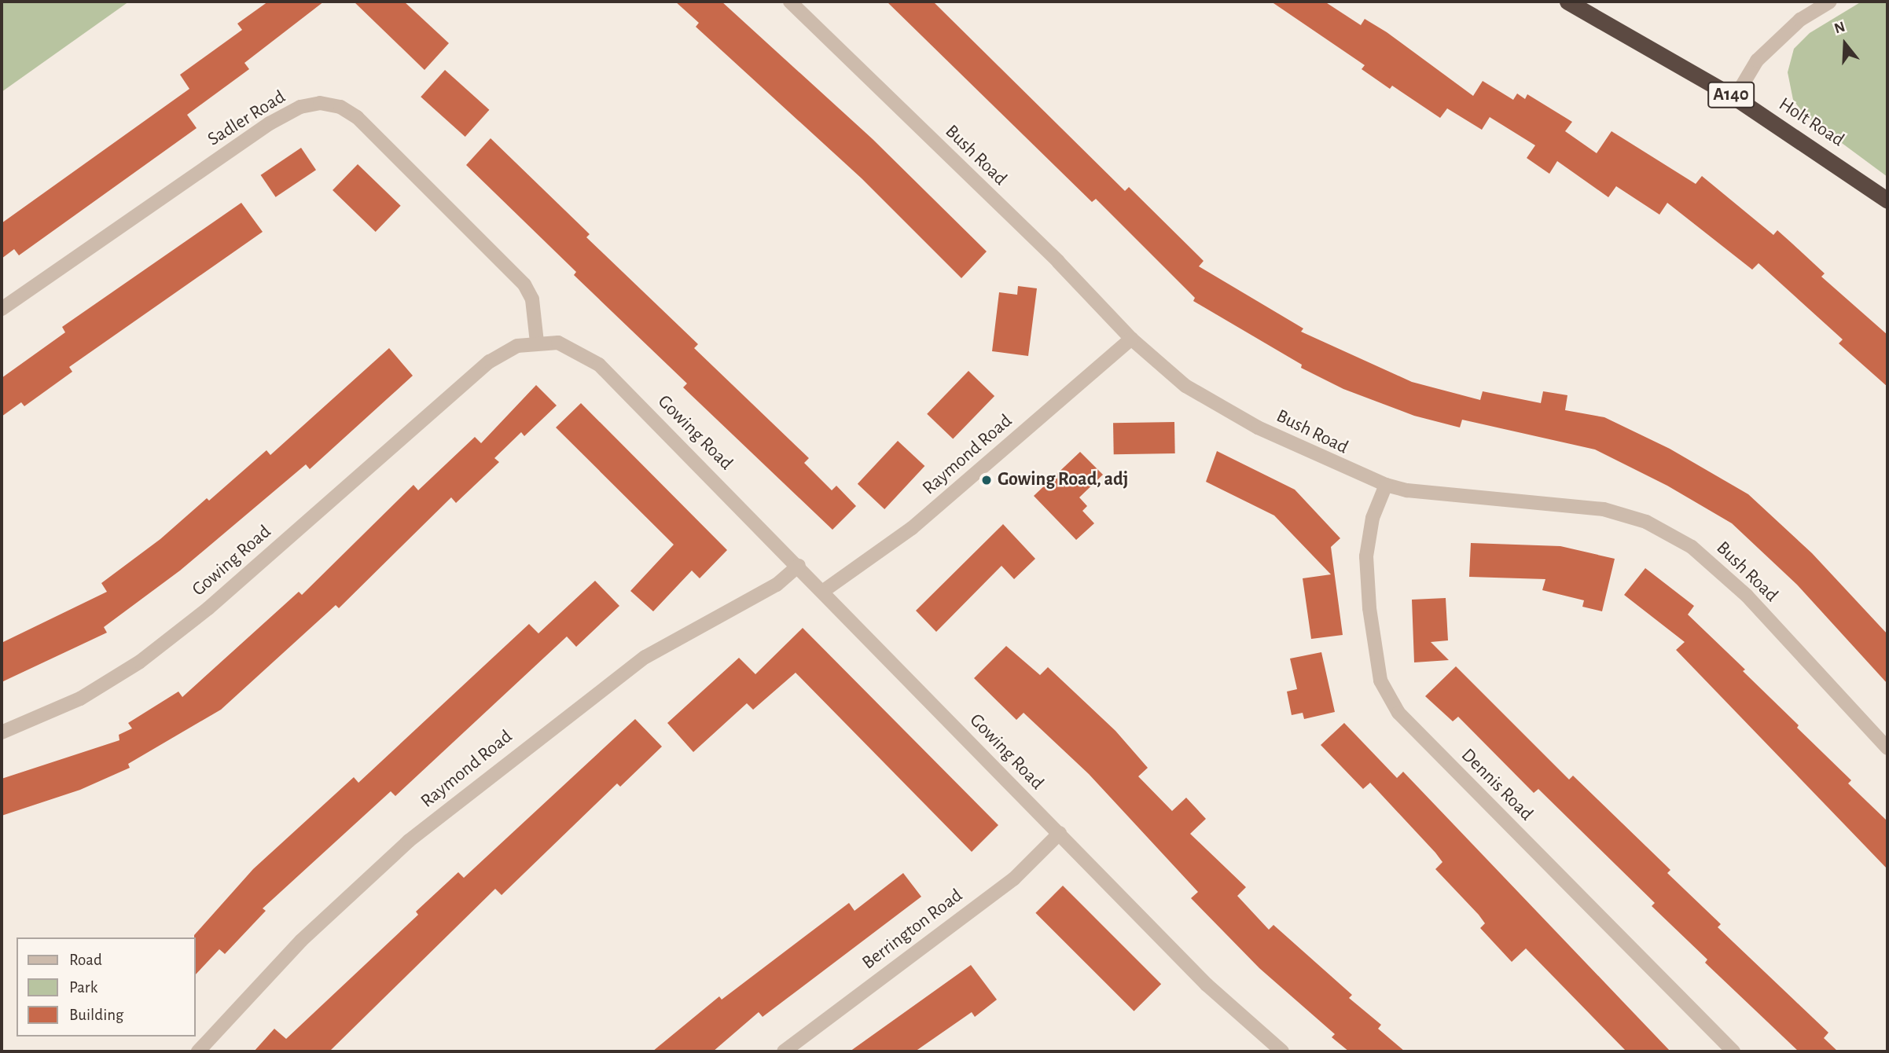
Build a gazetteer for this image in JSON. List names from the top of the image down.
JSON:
{
  "streets": {
    "highway": ["A140", "Holt Road"],
    "street": [
      "Sadler Road",
      "Bush Road",
      "Gowing Road",
      "Raymond Road",
      "Dennis Road",
      "Berrington Road"
    ]
  },
  "crossings": [
    ["Sadler Road", "Gowing Road"],
    ["Bush Road", "Raymond Road"],
    ["Bush Road", "Dennis Road"],
    ["Gowing Road", "Raymond Road"],
    ["Gowing Road", "Berrington Road"]
  ],
  "places": ["Gowing Road, adj"],
  "legend": ["Road", "Park", "Building"],
  "north": "top"
}
